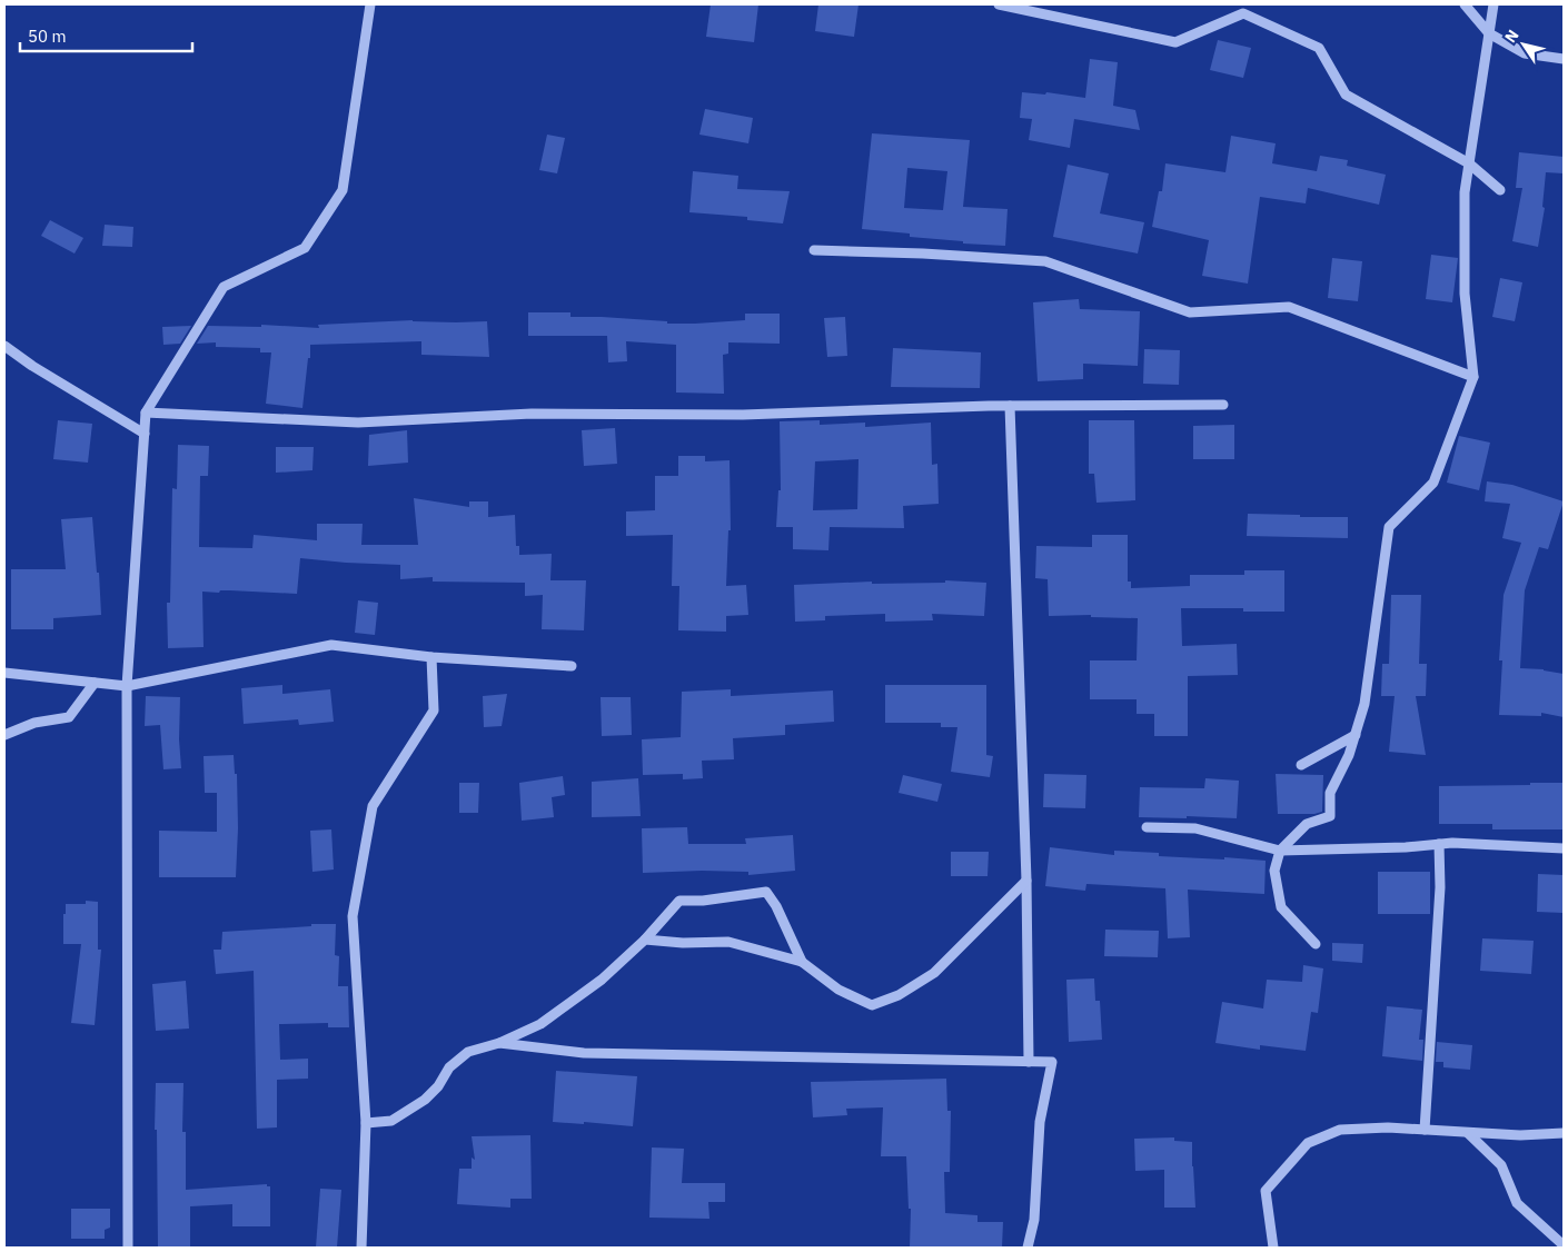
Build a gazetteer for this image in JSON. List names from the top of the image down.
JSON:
{
  "scale_bar": "50 m",
  "north": "top left"
}
